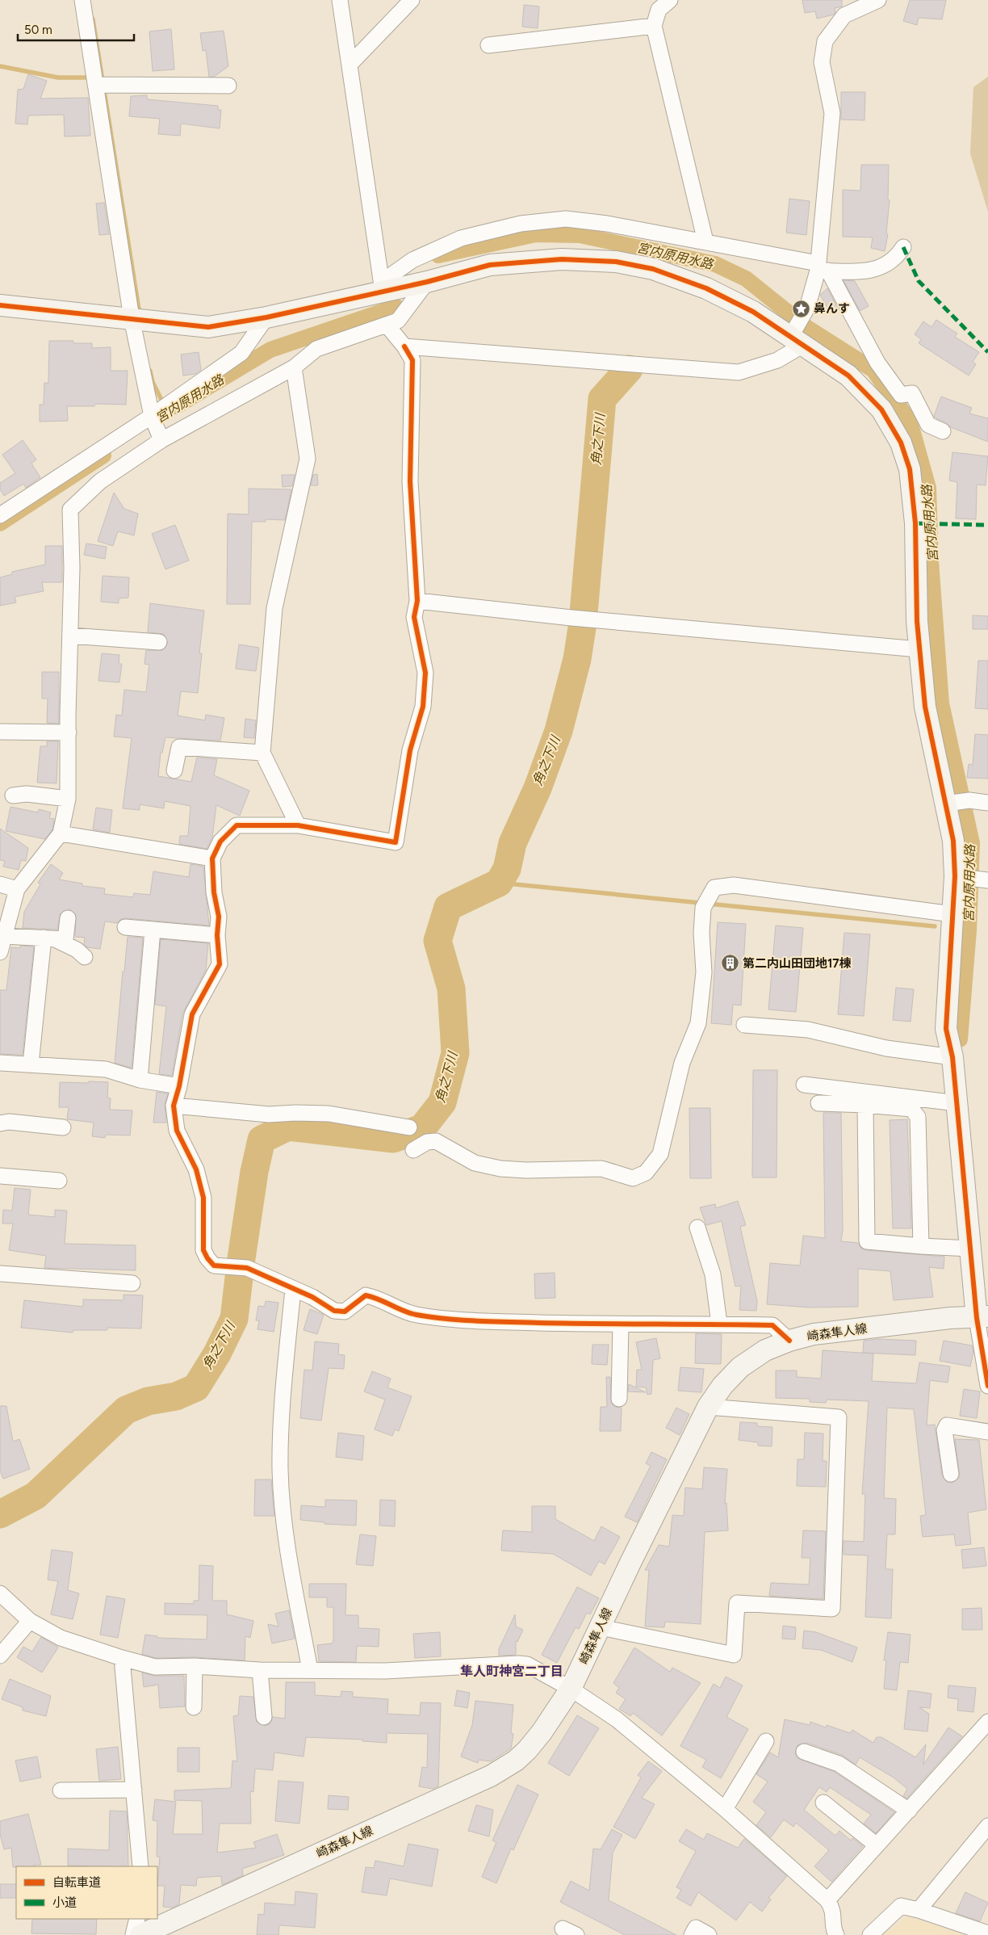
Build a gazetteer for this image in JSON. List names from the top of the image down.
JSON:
{
  "streets": {
    "street": ["崎森隼人線"]
  },
  "districts": ["隼人町神宮二丁目"],
  "water": ["宮内原用水路", "角之下川"],
  "places": {
    "place": ["鼻んす"],
    "building": ["第二内山田団地17棟"]
  },
  "legend": ["自転車道", "小道"],
  "scale_bar": "50 m"
}
